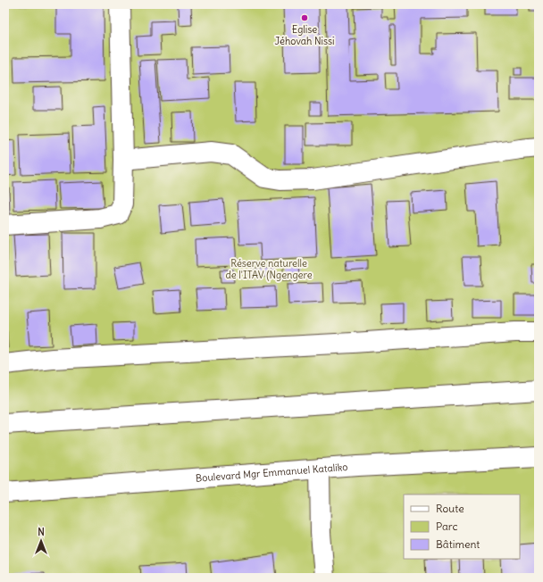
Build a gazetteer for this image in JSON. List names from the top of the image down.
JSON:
{
  "streets": {
    "street": ["Boulevard Mgr Emmanuel Kataliko"]
  },
  "parks": ["Réserve naturelle de l'ITAV (Ngengere"],
  "places": ["Eglise Jéhovah Nissi"],
  "legend": ["Route", "Parc", "Bâtiment"],
  "north": "top"
}
